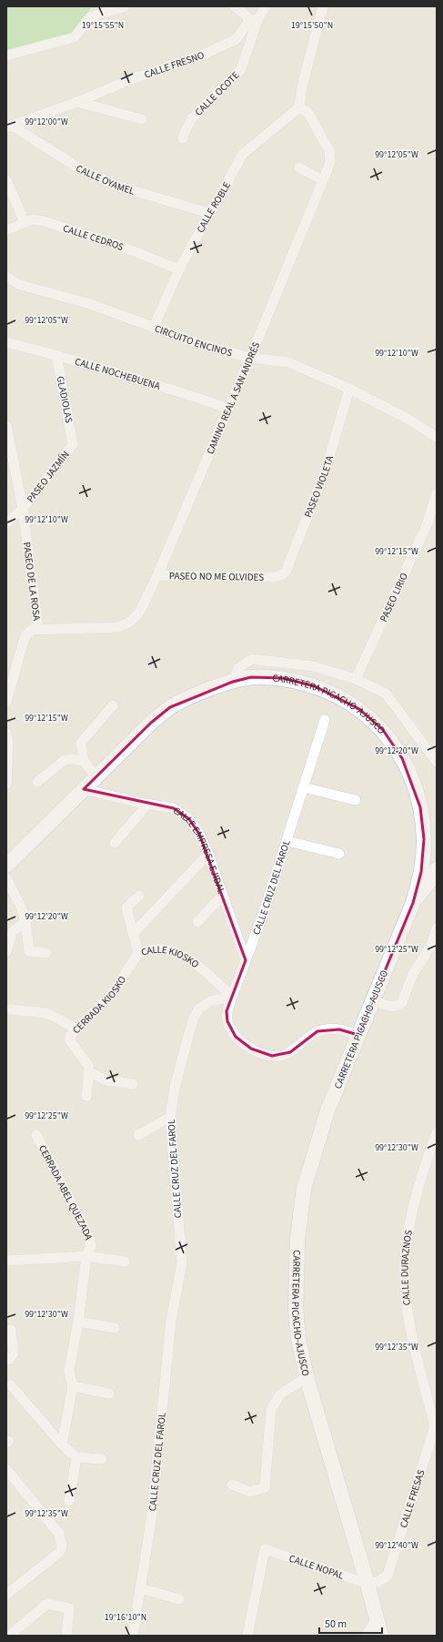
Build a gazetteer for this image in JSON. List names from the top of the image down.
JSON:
{
  "streets": {
    "main road": ["CARRETERA PICACHO-AJUSCO"],
    "street": [
      "CALLE FRESNO",
      "CALLE OCOTE",
      "CALLE OYAMEL",
      "CALLE ROBLE",
      "CALLE CEDROS",
      "CIRCUITO ENCINOS",
      "CALLE NOCHEBUENA",
      "CAMINO REAL A SAN ANDRÉS",
      "GLADIOLAS",
      "PASEO JAZMÍN",
      "PASEO VIOLETA",
      "PASEO NO ME OLVIDES",
      "PASEO DE LA ROSA",
      "PASEO LIRIO",
      "CALLE EMPRESA EJIDAL",
      "CALLE CRUZ DEL FAROL",
      "CALLE KIOSKO",
      "CERRADA KIOSKO",
      "CERRADA ABEL QUEZADA",
      "CALLE DURAZNOS",
      "CALLE FRESAS",
      "CALLE NOPAL"
    ]
  },
  "crossings": [
    ["CALLE FRESNO", "CALLE OCOTE"],
    ["CALLE FRESNO", "CALLE OYAMEL"],
    ["CALLE OYAMEL", "CALLE ROBLE"],
    ["CALLE ROBLE", "CALLE CEDROS"],
    ["CALLE ROBLE", "CIRCUITO ENCINOS"],
    ["CALLE ROBLE", "CAMINO REAL A SAN ANDRÉS"],
    ["CIRCUITO ENCINOS", "CAMINO REAL A SAN ANDRÉS"],
    ["CIRCUITO ENCINOS", "PASEO VIOLETA"],
    ["CALLE NOCHEBUENA", "CAMINO REAL A SAN ANDRÉS"],
    ["CALLE NOCHEBUENA", "GLADIOLAS"],
    ["CAMINO REAL A SAN ANDRÉS", "PASEO NO ME OLVIDES"],
    ["CAMINO REAL A SAN ANDRÉS", "PASEO DE LA ROSA"],
    ["GLADIOLAS", "PASEO JAZMÍN"],
    ["PASEO JAZMÍN", "PASEO DE LA ROSA"],
    ["PASEO VIOLETA", "PASEO NO ME OLVIDES"],
    ["CARRETERA PICACHO-AJUSCO", "CALLE EMPRESA EJIDAL"],
    ["CARRETERA PICACHO-AJUSCO", "CALLE FRESAS"],
    ["CARRETERA PICACHO-AJUSCO", "CALLE NOPAL"],
    ["CALLE EMPRESA EJIDAL", "CALLE CRUZ DEL FAROL"],
    ["CALLE CRUZ DEL FAROL", "CALLE KIOSKO"],
    ["CALLE KIOSKO", "CERRADA KIOSKO"],
    ["CALLE DURAZNOS", "CALLE FRESAS"],
    ["CALLE FRESAS", "CALLE NOPAL"]
  ],
  "scale_bar": "50 m",
  "coordinates": [
    "19°15'55\"N",
    "19°15'50\"N",
    "99°12'00\"W",
    "99°12'05\"W",
    "99°12'10\"W",
    "99°12'15\"W",
    "99°12'20\"W",
    "99°12'25\"W",
    "99°12'30\"W",
    "99°12'35\"W",
    "99°12'40\"W",
    "19°16'10\"N"
  ]
}
